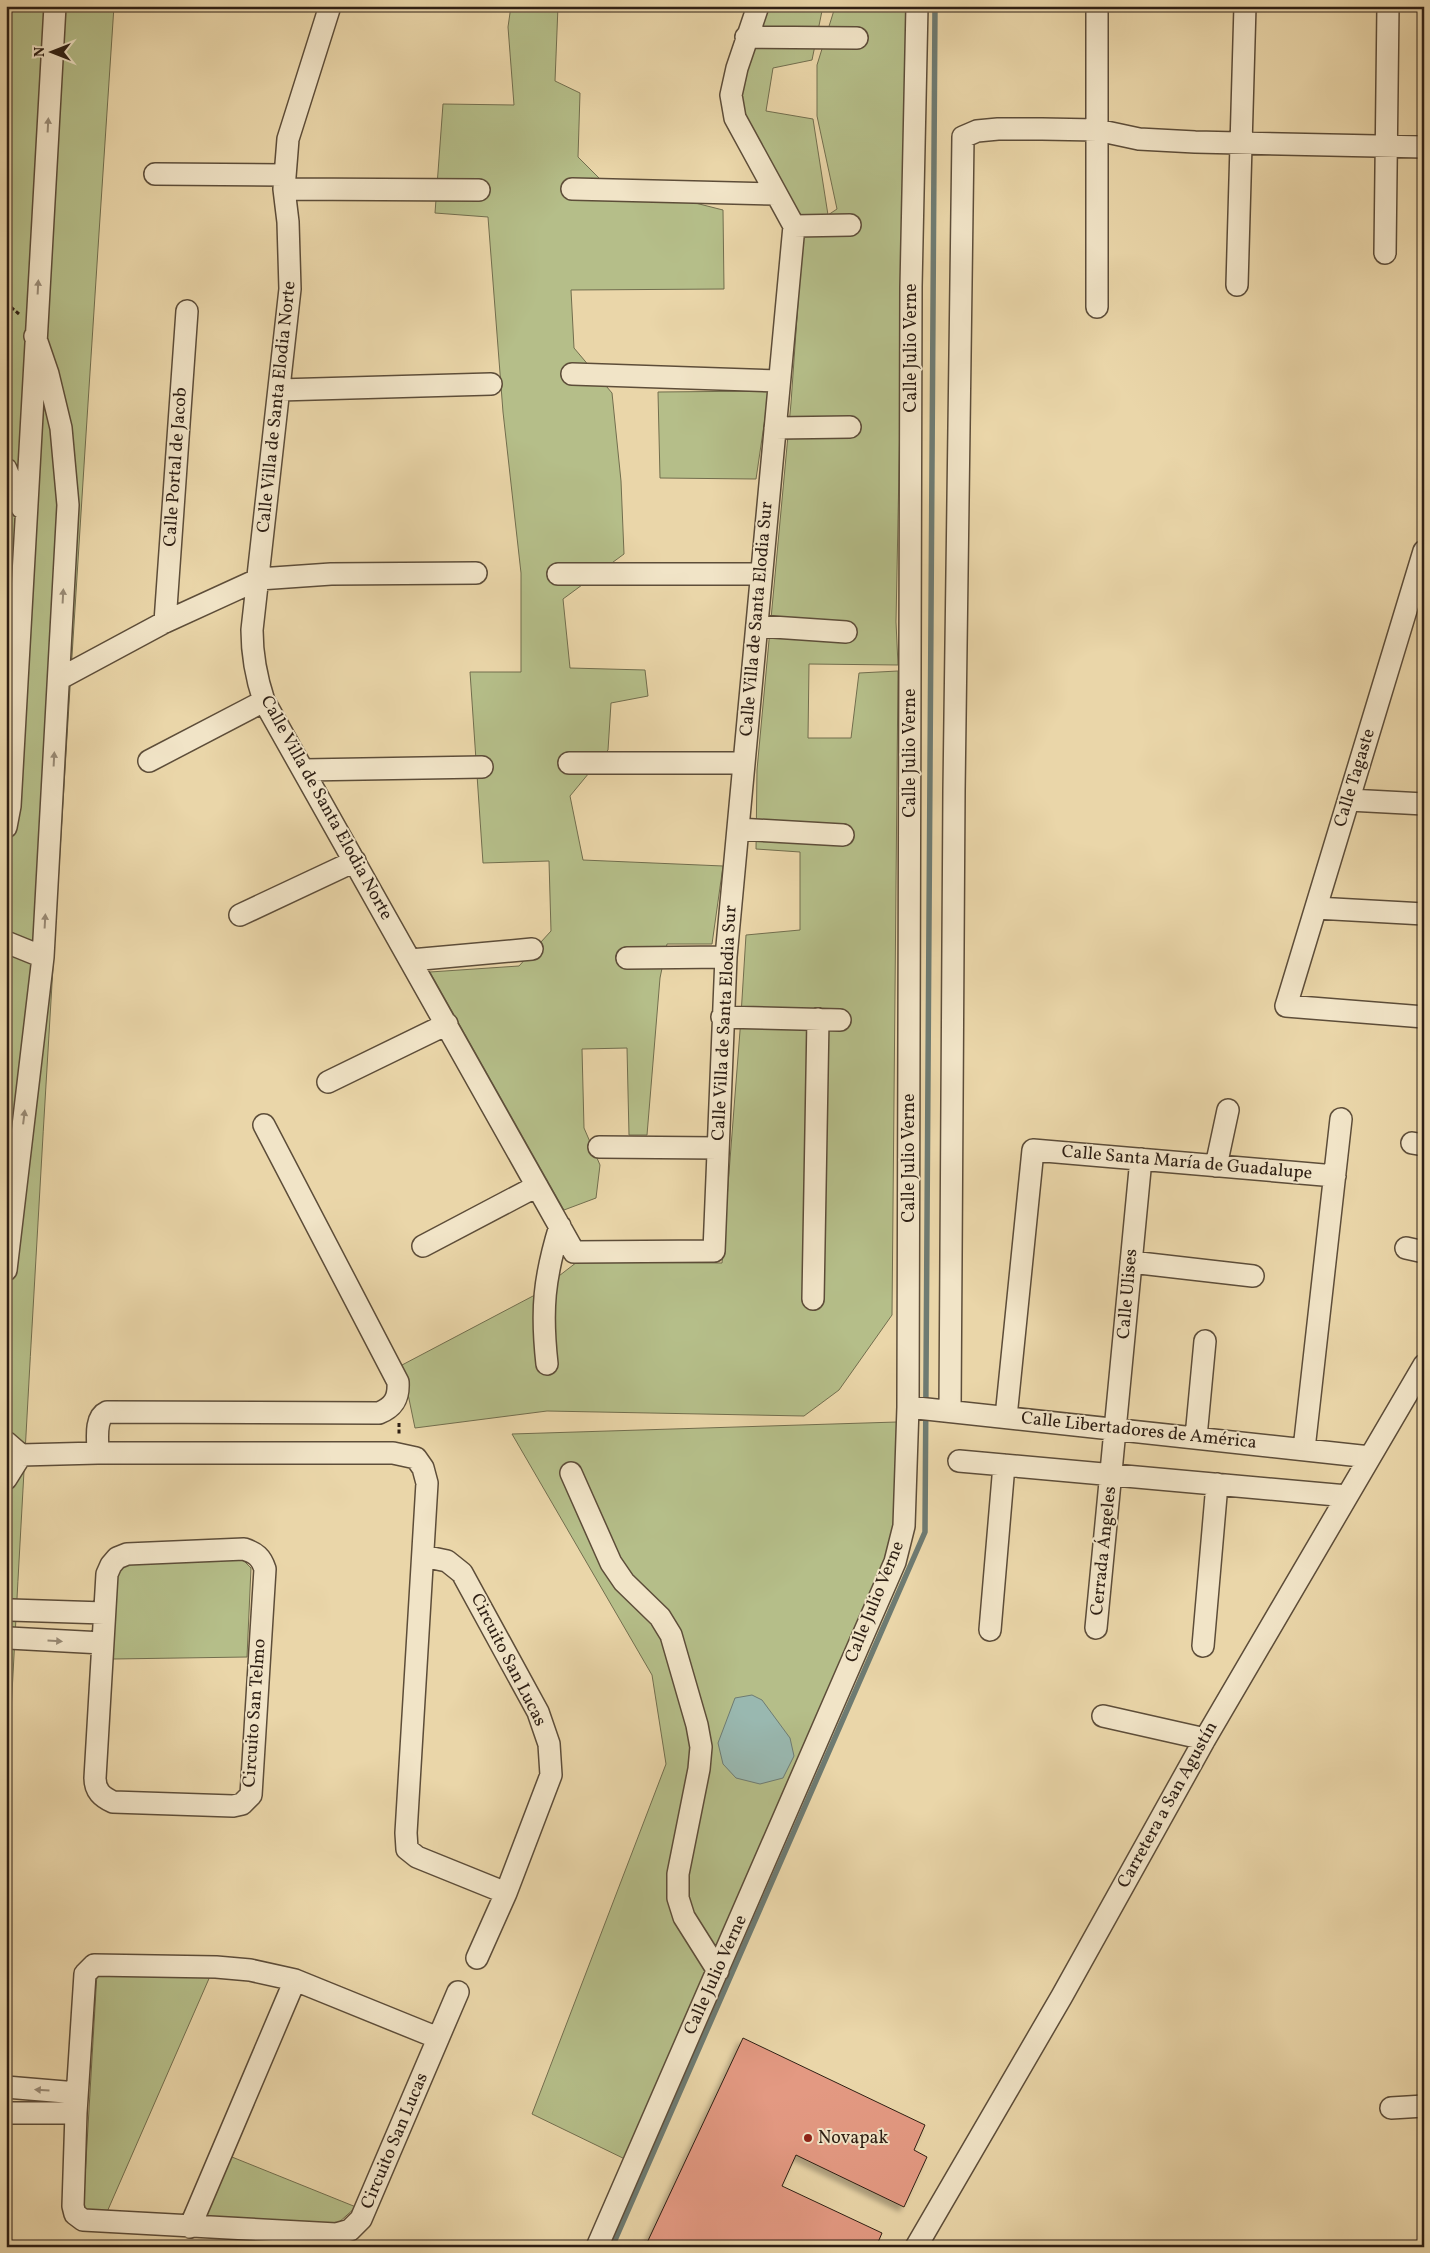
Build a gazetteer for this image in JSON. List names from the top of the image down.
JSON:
{
  "streets": {
    "street": [
      "Calle Julio Verne",
      "Calle Villa de Santa Elodia Norte",
      "Calle Portal de Jacob",
      "Calle Villa de Santa Elodia Sur",
      "Calle Tagaste",
      "Calle Santa María de Guadalupe",
      "Calle Ulises",
      "Calle Libertadores de América",
      "Cerrada Ángeles",
      "Circuito San Lucas",
      "Circuito San Telmo",
      "Carretera a San Agustín"
    ]
  },
  "crossings": [
    ["Calle Julio Verne", "Calle Libertadores de América"],
    ["Calle Villa de Santa Elodia Norte", "Calle Villa de Santa Elodia Sur"],
    ["Calle Santa María de Guadalupe", "Calle Ulises"],
    ["Calle Santa María de Guadalupe", "Calle Libertadores de América"],
    ["Calle Ulises", "Calle Libertadores de América"],
    ["Calle Ulises", "Cerrada Ángeles"],
    ["Calle Libertadores de América", "Carretera a San Agustín"]
  ],
  "places": ["Novapak"],
  "north": "left"
}
